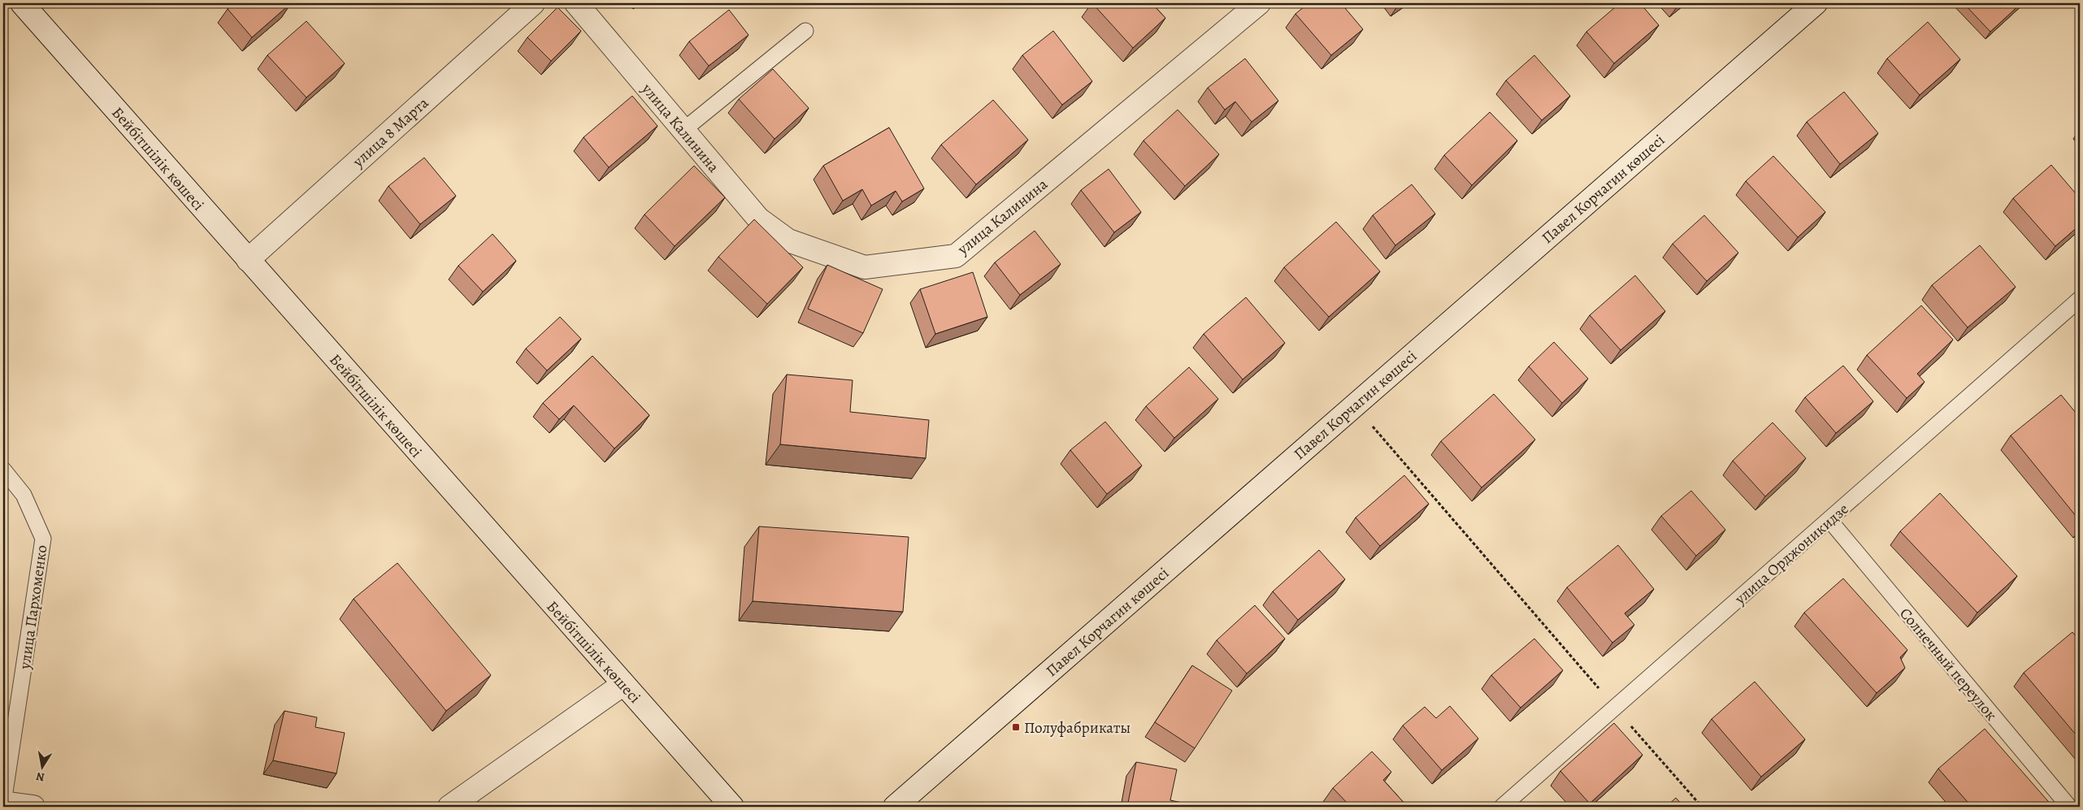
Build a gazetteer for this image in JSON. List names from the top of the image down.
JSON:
{
  "streets": {
    "street": [
      "улица Калинина",
      "улица 8 Марта",
      "Бейбітшілік көшесі",
      "Павел Корчагин көшесі"
    ],
    "lane": ["улица Орджоникидзе", "улица Пархоменко", "Солнечный переулок"]
  },
  "crossings": [
    ["улица 8 Марта", "Бейбітшілік көшесі"],
    ["улица Орджоникидзе", "Солнечный переулок"]
  ],
  "places": {
    "transit": ["Полуфабрикаты"]
  },
  "north": "bottom"
}
